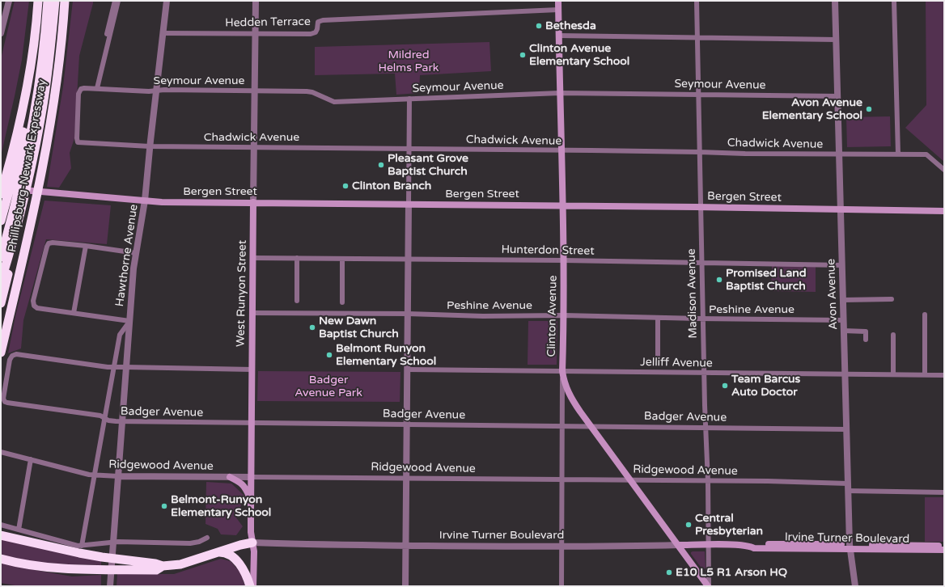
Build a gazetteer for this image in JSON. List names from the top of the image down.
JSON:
{
  "streets": {
    "highway": ["Phillipsburg-Newark Expressway"],
    "main road": [
      "Bergen Street",
      "West Runyon Street",
      "Clinton Avenue",
      "Irvine Turner Boulevard"
    ],
    "street": [
      "Hedden Terrace",
      "Seymour Avenue",
      "Chadwick Avenue",
      "Hunterdon Street",
      "Hawthorne Avenue",
      "Madison Avenue",
      "Avon Avenue",
      "Peshine Avenue",
      "Jelliff Avenue",
      "Badger Avenue",
      "Ridgewood Avenue"
    ]
  },
  "crossings": [
    ["Hedden Terrace", "Hawthorne Avenue"],
    ["Hedden Terrace", "West Runyon Street"],
    ["Hedden Terrace", "Clinton Avenue"],
    ["Seymour Avenue", "Chadwick Avenue"],
    ["Seymour Avenue", "Hawthorne Avenue"],
    ["Seymour Avenue", "West Runyon Street"],
    ["Seymour Avenue", "Madison Avenue"],
    ["Seymour Avenue", "Avon Avenue"],
    ["Seymour Avenue", "Clinton Avenue"],
    ["Chadwick Avenue", "Hawthorne Avenue"],
    ["Chadwick Avenue", "West Runyon Street"],
    ["Chadwick Avenue", "Madison Avenue"],
    ["Chadwick Avenue", "Avon Avenue"],
    ["Chadwick Avenue", "Clinton Avenue"],
    ["Bergen Street", "Hawthorne Avenue"],
    ["Bergen Street", "West Runyon Street"],
    ["Bergen Street", "Madison Avenue"],
    ["Bergen Street", "Avon Avenue"],
    ["Bergen Street", "Clinton Avenue"],
    ["Hunterdon Street", "West Runyon Street"],
    ["Hunterdon Street", "Madison Avenue"],
    ["Hunterdon Street", "Avon Avenue"],
    ["Hunterdon Street", "Clinton Avenue"],
    ["Hawthorne Avenue", "Badger Avenue"],
    ["Hawthorne Avenue", "Ridgewood Avenue"],
    ["West Runyon Street", "Peshine Avenue"],
    ["West Runyon Street", "Badger Avenue"],
    ["West Runyon Street", "Ridgewood Avenue"],
    ["West Runyon Street", "Irvine Turner Boulevard"],
    ["Madison Avenue", "Peshine Avenue"],
    ["Madison Avenue", "Clinton Avenue"],
    ["Madison Avenue", "Jelliff Avenue"],
    ["Madison Avenue", "Badger Avenue"],
    ["Madison Avenue", "Ridgewood Avenue"],
    ["Madison Avenue", "Irvine Turner Boulevard"],
    ["Avon Avenue", "Peshine Avenue"],
    ["Avon Avenue", "Jelliff Avenue"],
    ["Avon Avenue", "Badger Avenue"],
    ["Avon Avenue", "Ridgewood Avenue"],
    ["Avon Avenue", "Irvine Turner Boulevard"],
    ["Peshine Avenue", "Clinton Avenue"],
    ["Clinton Avenue", "Jelliff Avenue"],
    ["Clinton Avenue", "Badger Avenue"],
    ["Clinton Avenue", "Ridgewood Avenue"],
    ["Clinton Avenue", "Irvine Turner Boulevard"]
  ],
  "parks": ["Mildred Helms Park", "Badger Avenue Park"],
  "places": [
    "Bethesda",
    "Clinton Avenue Elementary School",
    "Avon Avenue Elementary School",
    "Pleasant Grove Baptist Church",
    "Clinton Branch",
    "Promised Land Baptist Church",
    "New Dawn Baptist Church",
    "Belmont Runyon Elementary School",
    "Team Barcus Auto Doctor",
    "Belmont-Runyon Elementary School",
    "Central Presbyterian",
    "E10 L5 R1 Arson HQ"
  ]
}
